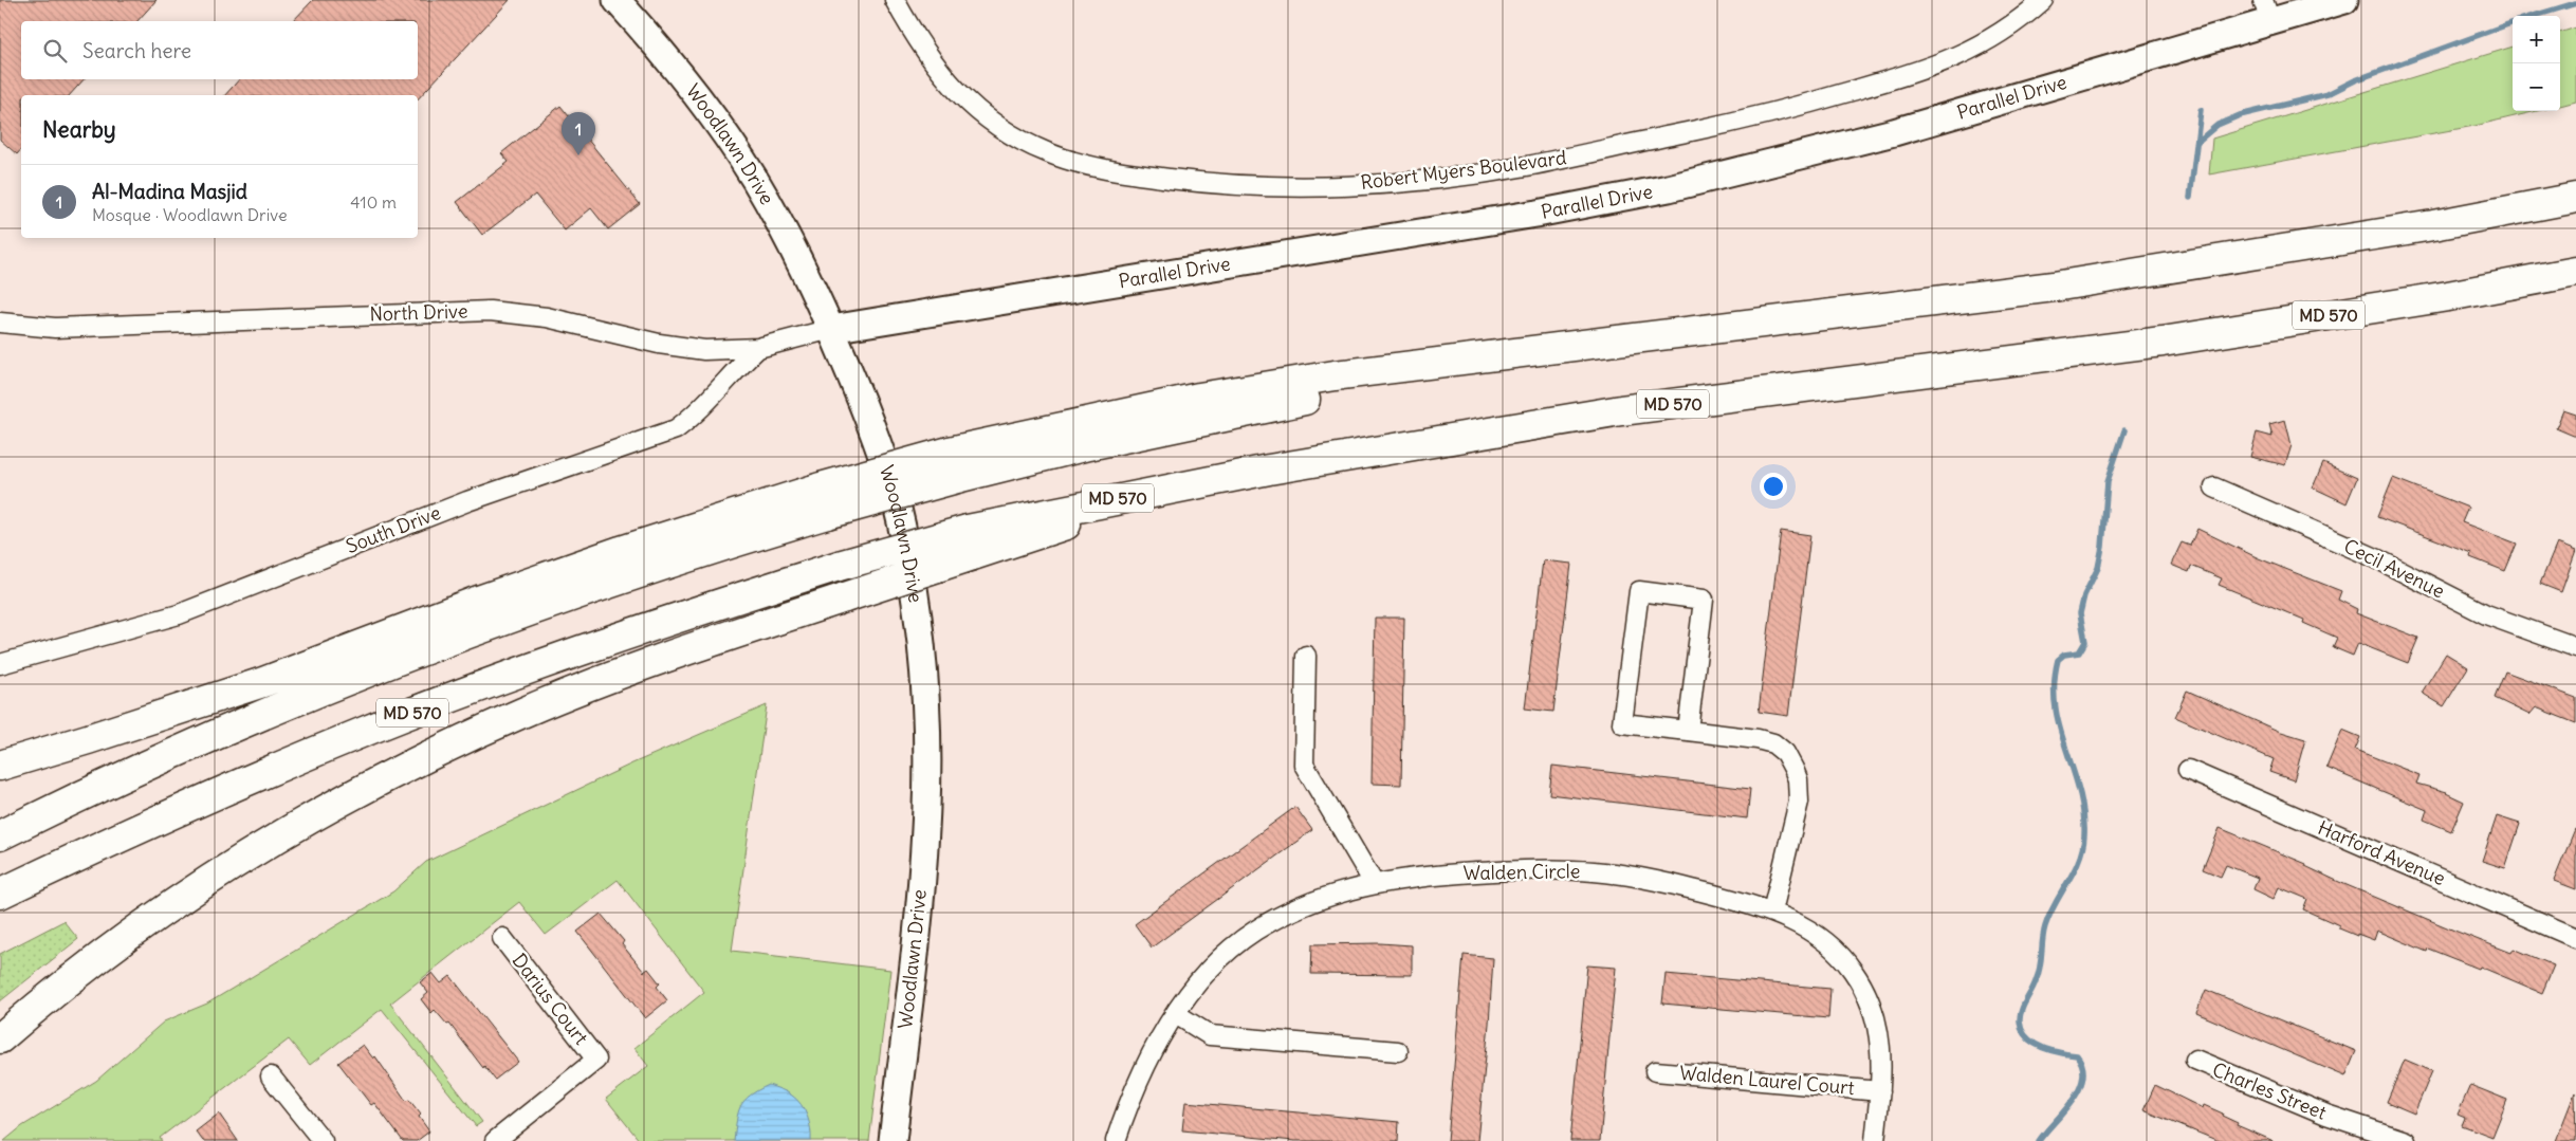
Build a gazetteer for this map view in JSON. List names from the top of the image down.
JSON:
{
  "streets": {
    "highway": ["MD 570"],
    "street": [
      "Parallel Drive",
      "Woodlawn Drive",
      "Robert Myers Boulevard",
      "North Drive",
      "South Drive",
      "Cecil Avenue",
      "Harford Avenue",
      "Walden Circle",
      "Darius Court",
      "Walden Laurel Court",
      "Charles Street"
    ]
  },
  "crossings": [
    ["Parallel Drive", "Woodlawn Drive"],
    ["Parallel Drive", "North Drive"],
    ["Woodlawn Drive", "North Drive"],
    ["North Drive", "South Drive"],
    ["Walden Circle", "Walden Laurel Court"]
  ],
  "page": {
    "map_buttons": ["+", "−"],
    "search": "Search here",
    "heading": "Nearby",
    "pins": "1",
    "list": [
      {
        "mark": "1",
        "name": "Al-Madina Masjid",
        "note": "Mosque · Woodlawn Drive",
        "value": "410 m"
      }
    ]
  }
}
